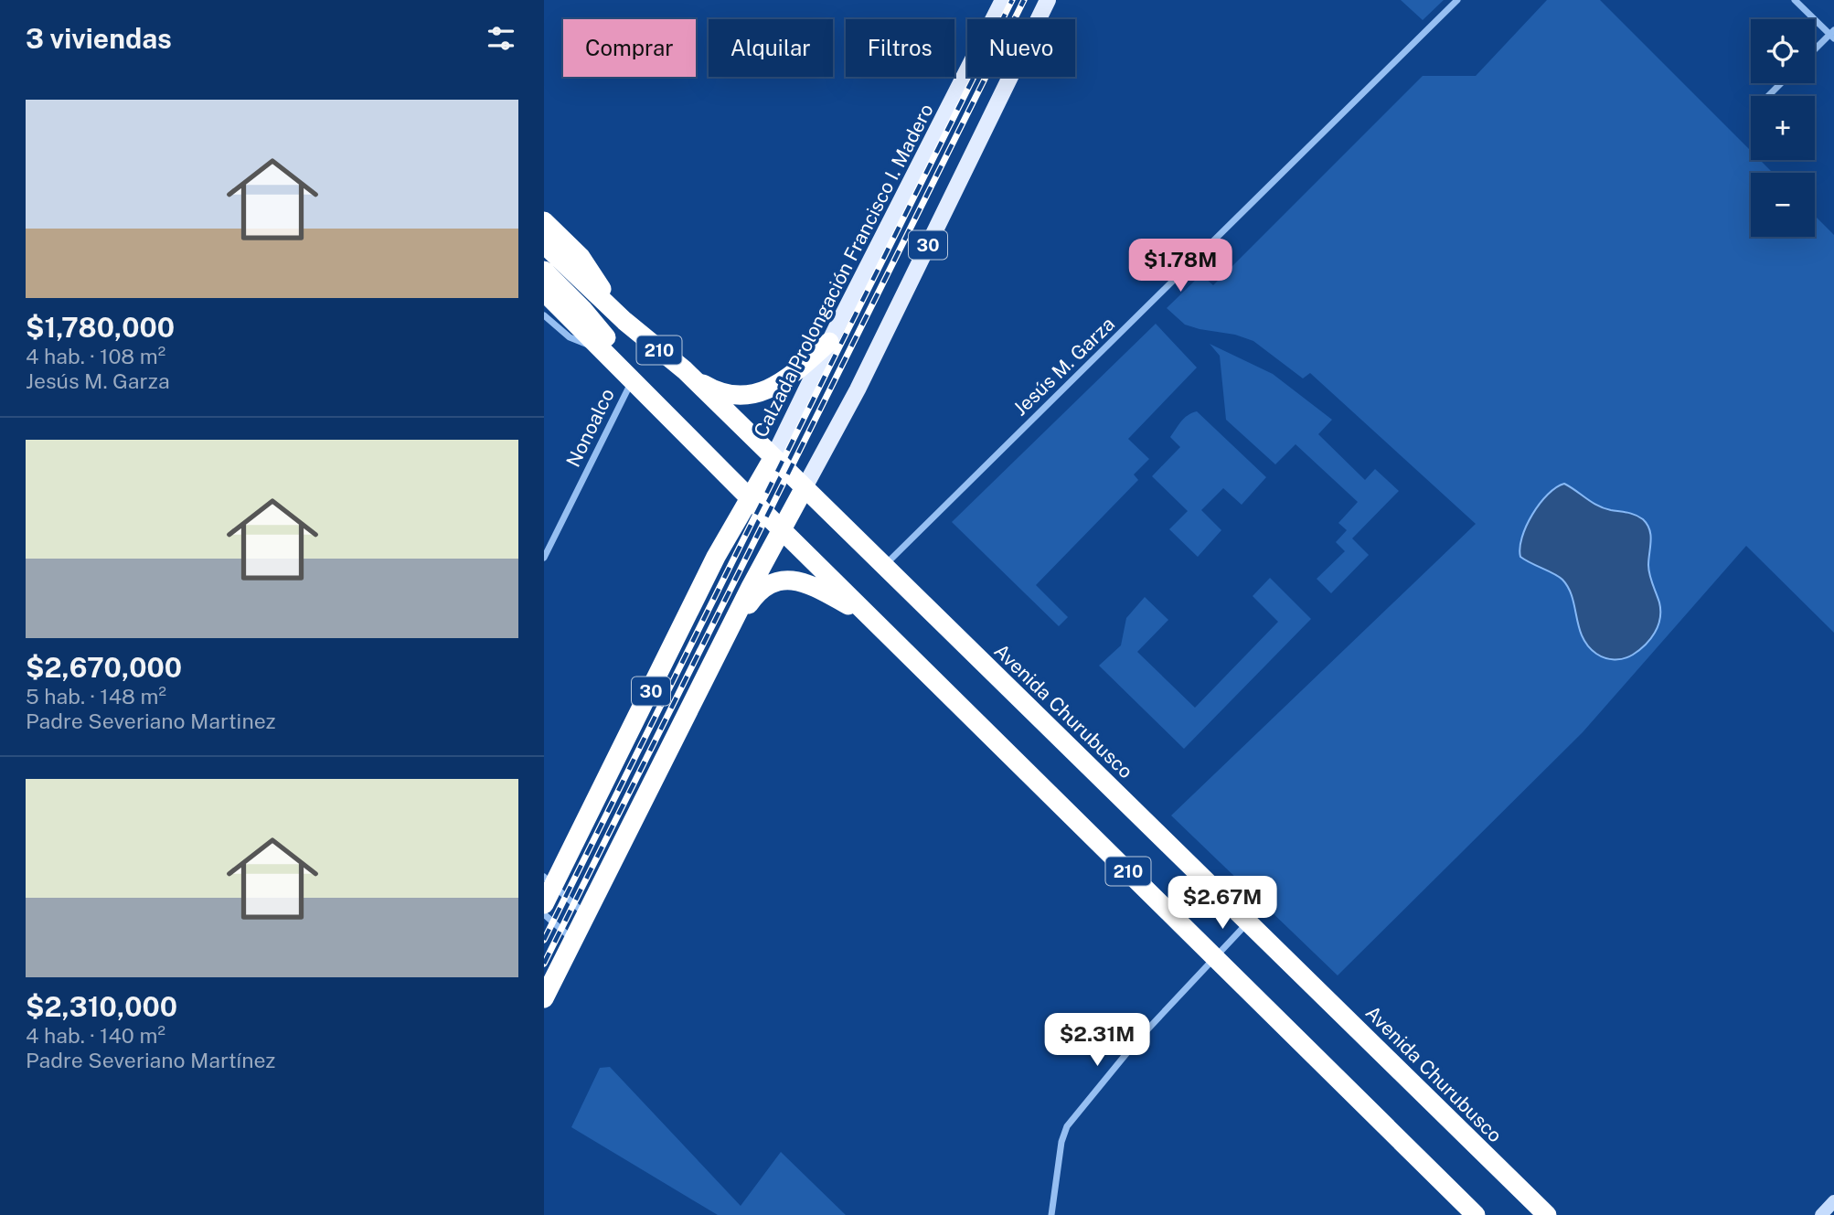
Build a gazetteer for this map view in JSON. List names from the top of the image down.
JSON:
{
  "streets": {
    "highway": ["30", "210", "Avenida Churubusco"],
    "main road": ["Calzada Prolongación Francisco I. Madero"],
    "street": ["Jesús M. Garza", "Nonoalco"]
  },
  "crossings": [
    ["30", "Calzada Prolongación Francisco I. Madero"],
    ["30", "210"],
    ["30", "Avenida Churubusco"],
    ["Calzada Prolongación Francisco I. Madero", "Avenida Churubusco"],
    ["210", "Nonoalco"],
    ["Jesús M. Garza", "Avenida Churubusco"]
  ],
  "page": {
    "heading": "3 viviendas",
    "map_buttons": ["+", "−"],
    "chip": [
      "Comprar",
      "Alquilar",
      "Filtros",
      "Nuevo"
    ],
    "list": [
      {
        "name": "$1,780,000",
        "note": "4 hab. · 108 m² · Jesús M. Garza"
      },
      {
        "name": "$2,670,000",
        "note": "5 hab. · 148 m² · Padre Severiano Martinez"
      },
      {
        "name": "$2,310,000",
        "note": "4 hab. · 140 m² · Padre Severiano Martínez"
      }
    ],
    "price": ["$1.78M", "$2.67M", "$2.31M"]
  }
}
